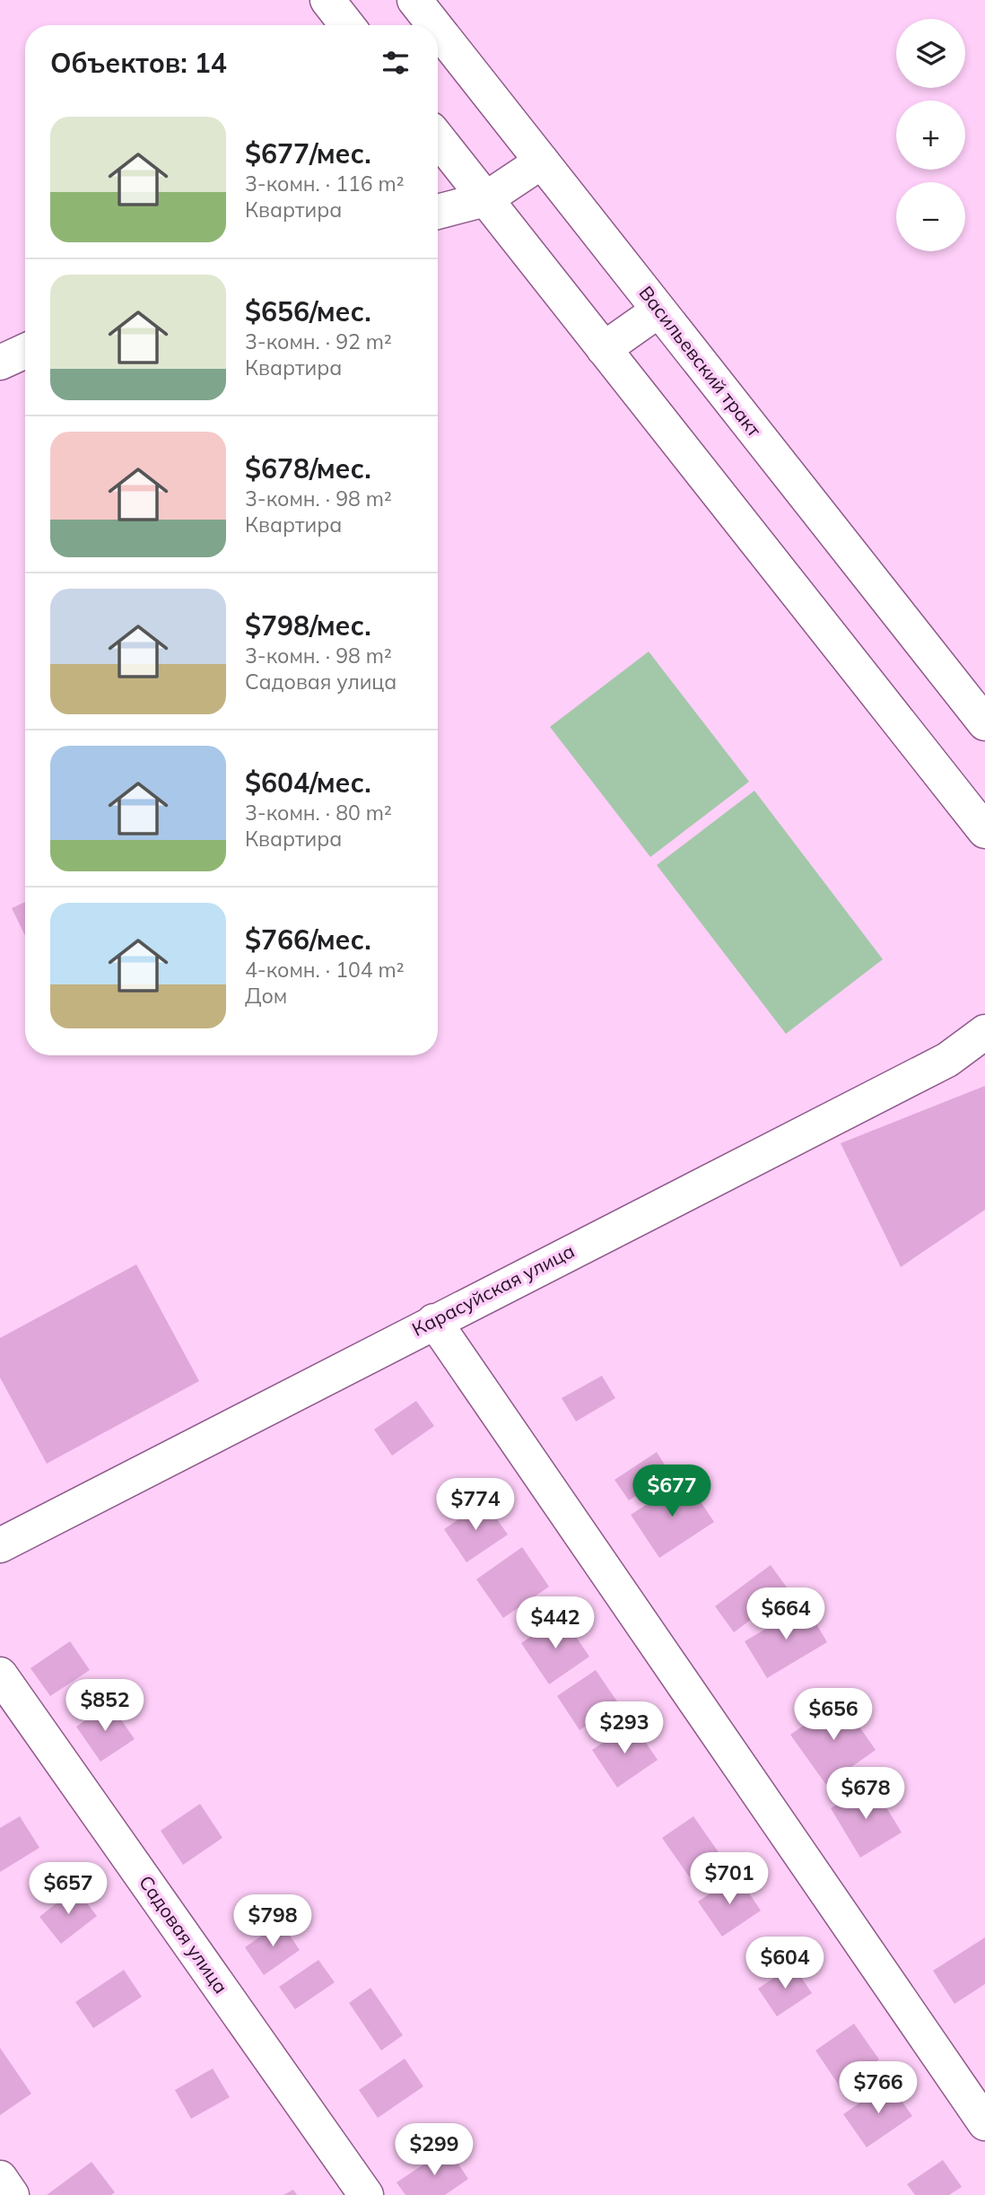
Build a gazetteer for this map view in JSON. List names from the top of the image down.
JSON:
{
  "streets": {
    "street": ["Васильевский тракт", "Карасуйская улица", "Садовая улица"]
  },
  "page": {
    "map_buttons": ["+", "−"],
    "heading": "Объектов: 14",
    "list": [
      {
        "name": "$677/мес.",
        "note": "3-комн. · 116 m² · Квартира"
      },
      {
        "name": "$656/мес.",
        "note": "3-комн. · 92 m² · Квартира"
      },
      {
        "name": "$678/мес.",
        "note": "3-комн. · 98 m² · Квартира"
      },
      {
        "name": "$798/мес.",
        "note": "3-комн. · 98 m² · Садовая улица"
      },
      {
        "name": "$604/мес.",
        "note": "3-комн. · 80 m² · Квартира"
      },
      {
        "name": "$766/мес.",
        "note": "4-комн. · 104 m² · Дом"
      }
    ],
    "price": [
      "$677",
      "$774",
      "$664",
      "$442",
      "$852",
      "$656",
      "$293",
      "$678",
      "$701",
      "$657",
      "$798",
      "$604",
      "$766",
      "$299"
    ]
  }
}
